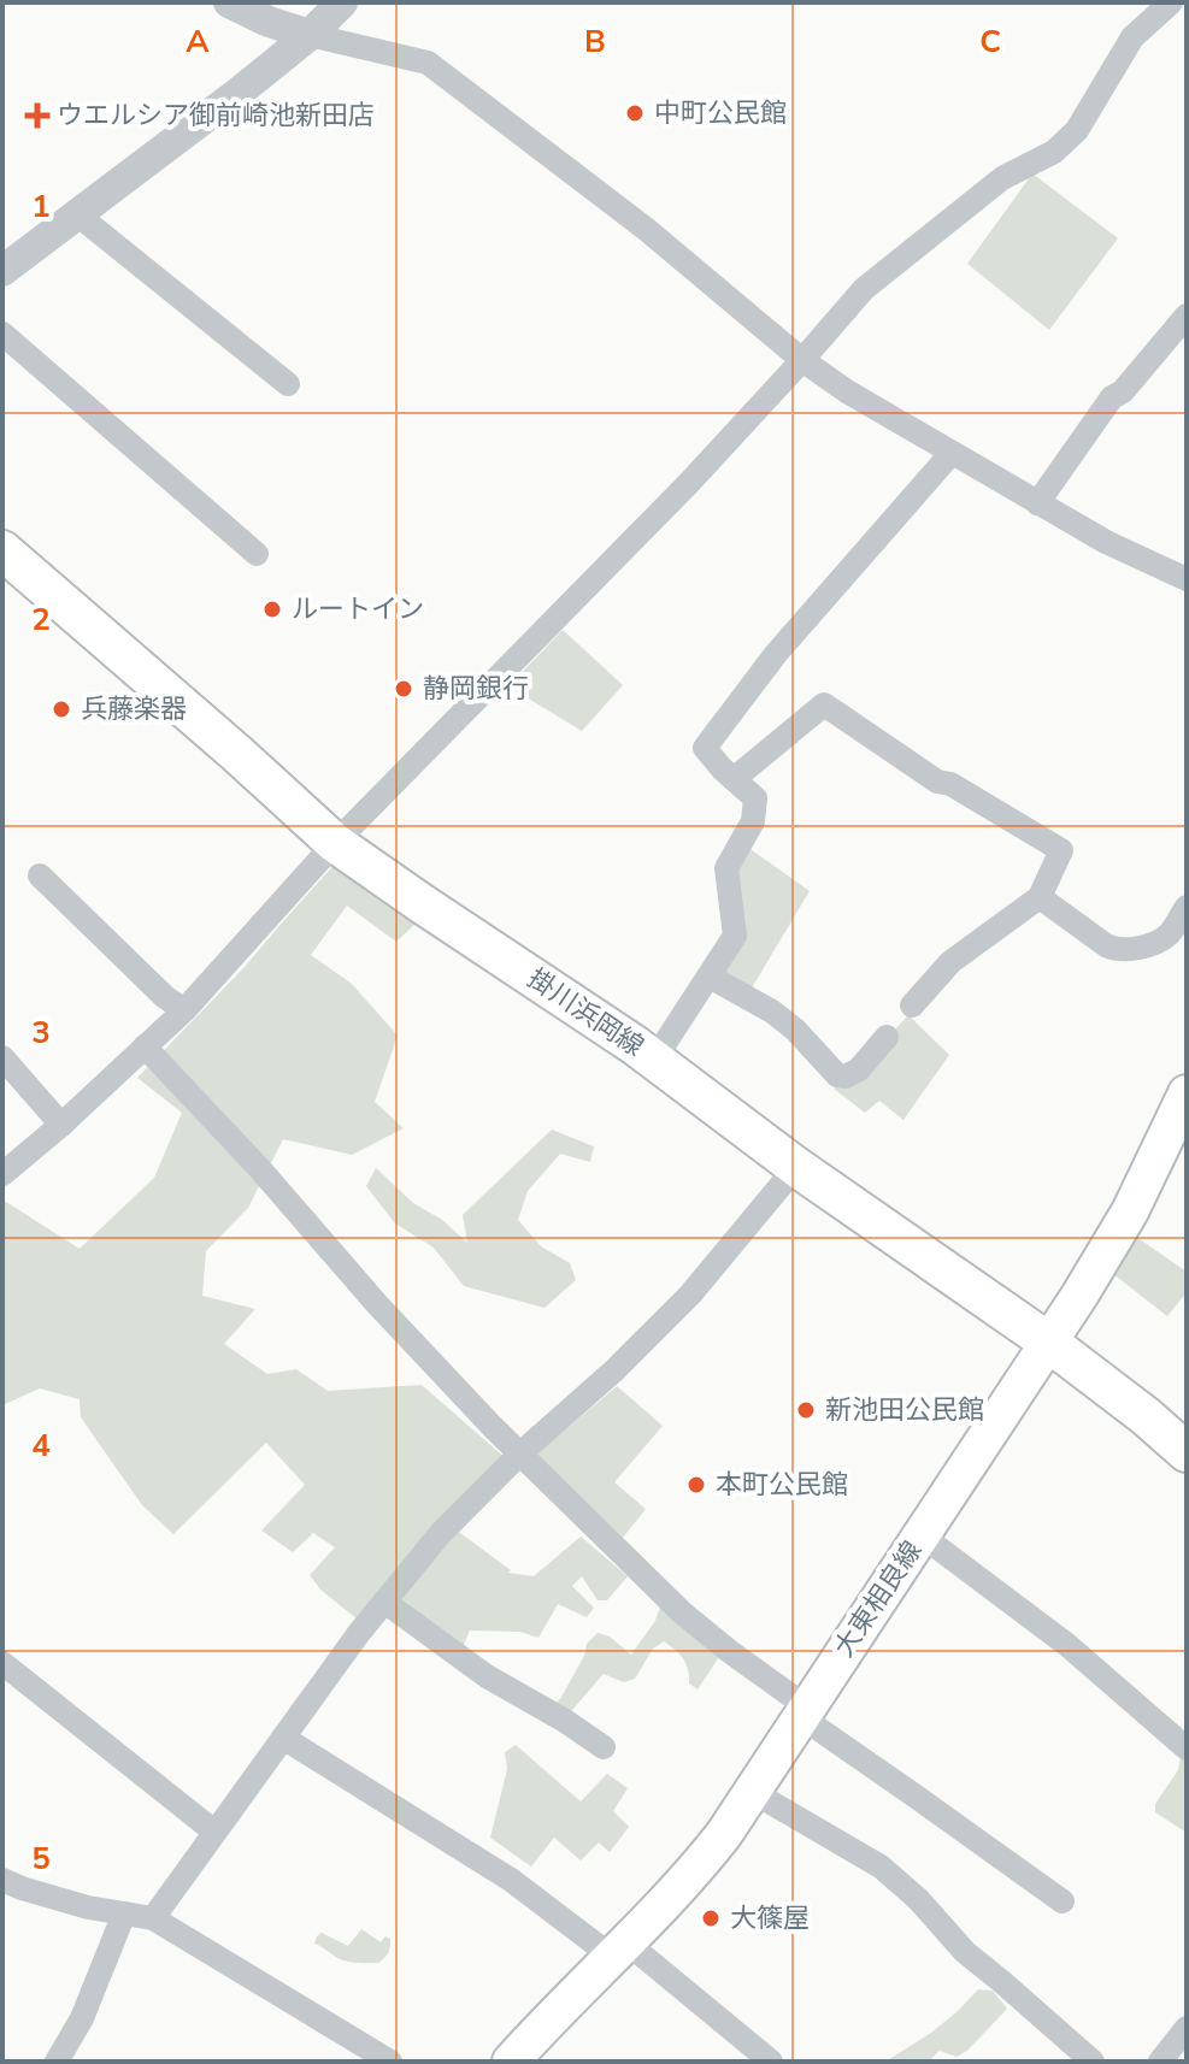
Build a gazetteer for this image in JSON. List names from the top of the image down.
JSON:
{
  "streets": {
    "main road": ["掛川浜岡線", "大東相良線"]
  },
  "crossings": [
    ["掛川浜岡線", "大東相良線"]
  ],
  "places": {
    "other": [
      "中町公民館",
      "ルートイン",
      "静岡銀行",
      "兵藤楽器",
      "新池田公民館",
      "本町公民館",
      "大篠屋"
    ],
    "health": ["ウエルシア御前崎池新田店"]
  },
  "grid": {
    "columns": ["A", "B", "C"],
    "rows": [
      "1",
      "2",
      "3",
      "4",
      "5"
    ]
  }
}
